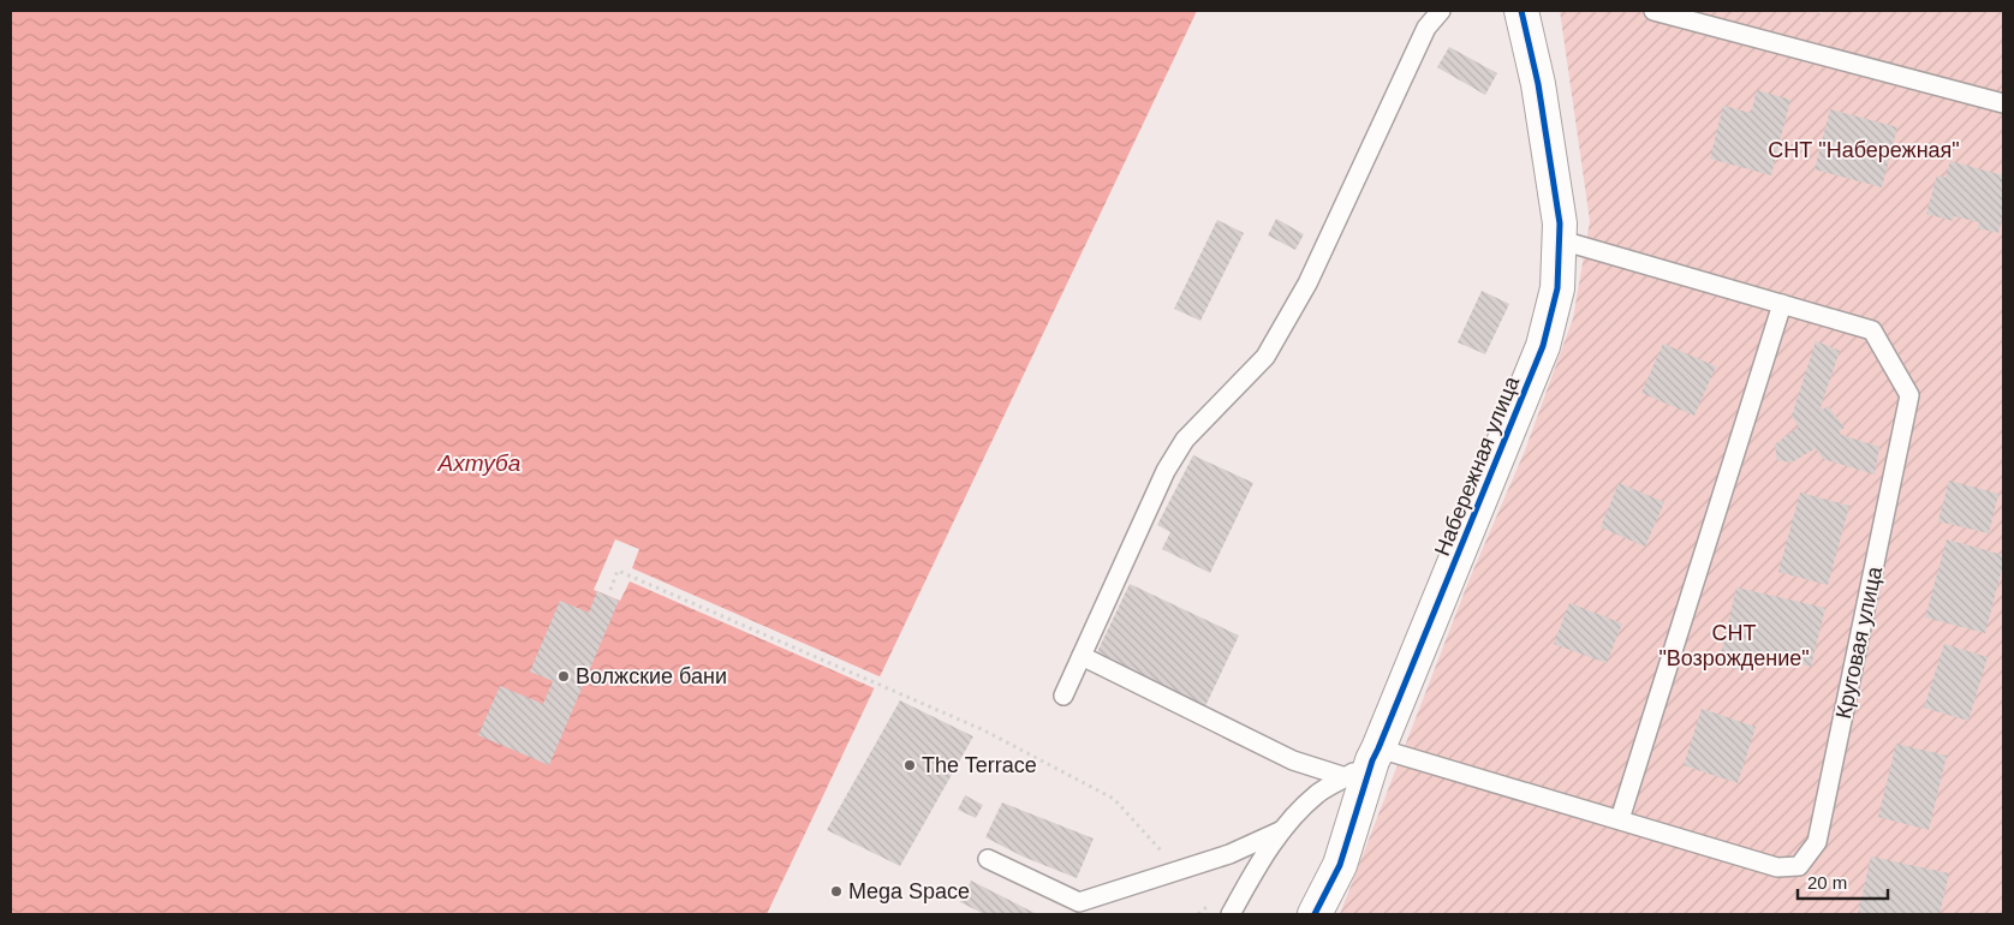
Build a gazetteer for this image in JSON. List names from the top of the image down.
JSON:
{
  "streets": {
    "street": ["Набережная улица"],
    "lane": ["Круговая улица"]
  },
  "crossings": [
    ["Набережная улица", "Круговая улица"]
  ],
  "water": ["Ахтуба"],
  "parks": ["СНТ \"Набережная\"", "СНТ \"Возрождение\""],
  "places": ["Волжские бани", "The Terrace", "Mega Space"],
  "scale_bar": "20 m"
}
